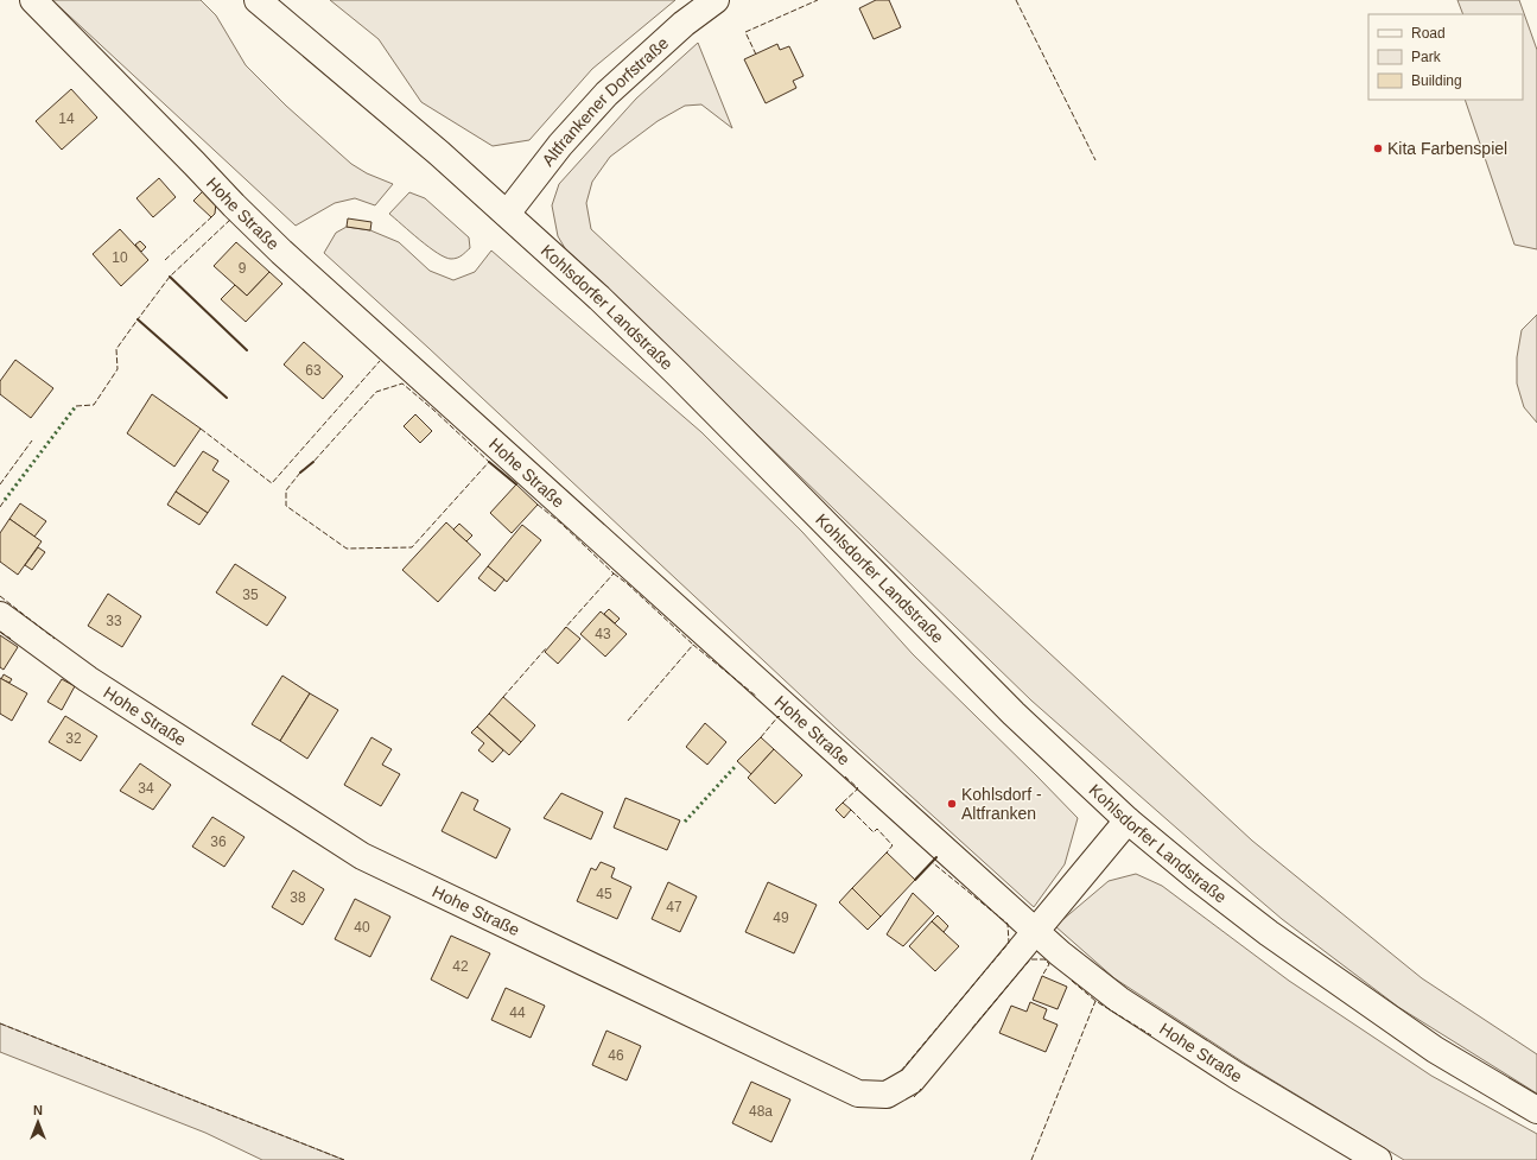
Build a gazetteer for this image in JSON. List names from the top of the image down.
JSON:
{
  "streets": {
    "street": ["Altfrankener Dorfstraße", "Hohe Straße", "Kohlsdorfer Landstraße"]
  },
  "crossings": [
    ["Altfrankener Dorfstraße", "Kohlsdorfer Landstraße"],
    ["Hohe Straße", "Kohlsdorfer Landstraße"]
  ],
  "places": ["Kita Farbenspiel", "Kohlsdorf - Altfranken"],
  "house_numbers": [
    "14",
    "10",
    "9",
    "63",
    "35",
    "33",
    "43",
    "32",
    "34",
    "36",
    "45",
    "38",
    "47",
    "49",
    "40",
    "42",
    "44",
    "46",
    "48a"
  ],
  "legend": ["Road", "Park", "Building"],
  "north": "top"
}
